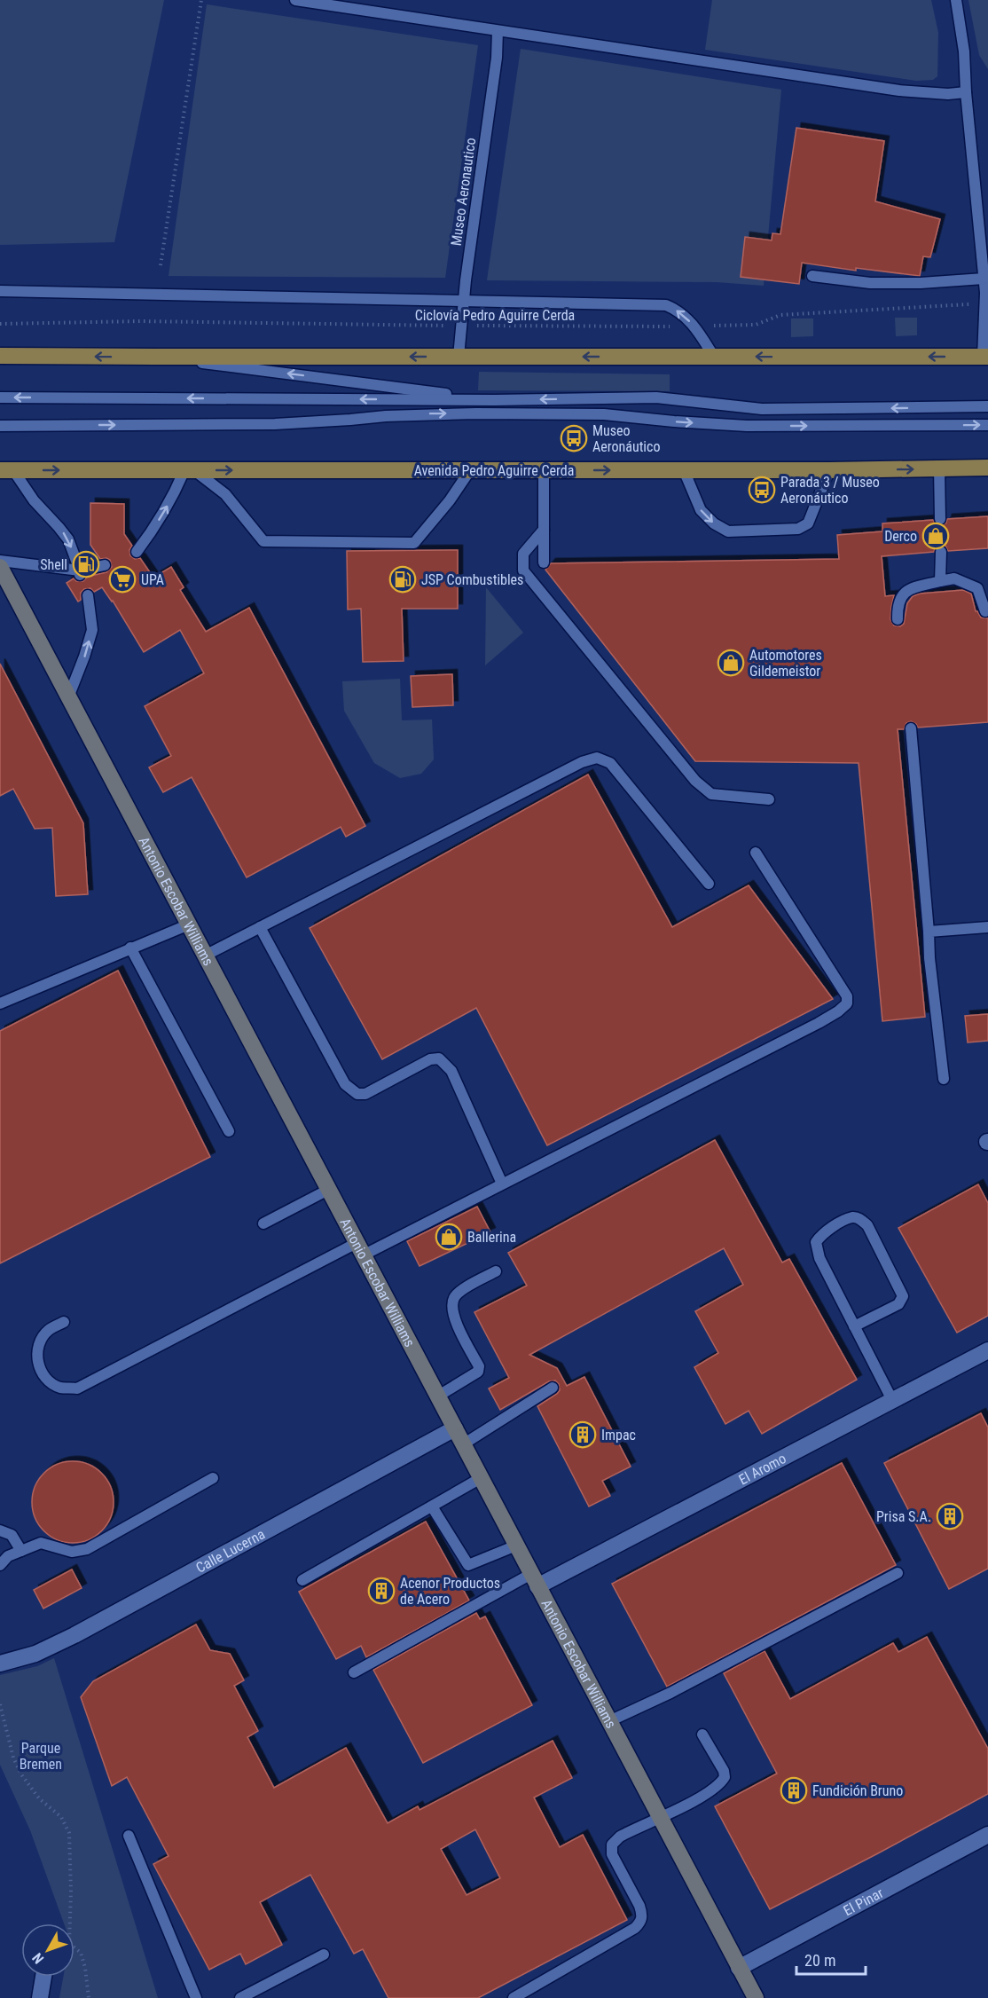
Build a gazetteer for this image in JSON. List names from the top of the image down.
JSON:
{
  "streets": {
    "main road": ["Avenida Pedro Aguirre Cerda"],
    "street": [
      "Antonio Escobar Williams",
      "El Aromo",
      "Calle Lucerna",
      "El Pinar"
    ],
    "lane": ["Museo Aeronautico"],
    "path": ["Ciclovía Pedro Aguirre Cerda"]
  },
  "crossings": [
    ["Museo Aeronautico", "Ciclovía Pedro Aguirre Cerda"],
    ["Antonio Escobar Williams", "El Aromo"],
    ["Antonio Escobar Williams", "Calle Lucerna"],
    ["Antonio Escobar Williams", "El Pinar"]
  ],
  "parks": ["Parque Bremen"],
  "places": {
    "bus stop": ["Museo Aeronáutico", "Parada 3 / Museo Aeronáutico"],
    "shop": ["Derco", "Automotores Gildemeistor", "Ballerina"],
    "fuel station": ["Shell", "JSP Combustibles"],
    "supermarket": ["UPA"],
    "building": [
      "Impac",
      "Prisa S.A.",
      "Acenor Productos de Acero",
      "Fundición Bruno"
    ]
  },
  "scale_bar": "20 m",
  "north": "bottom left"
}
